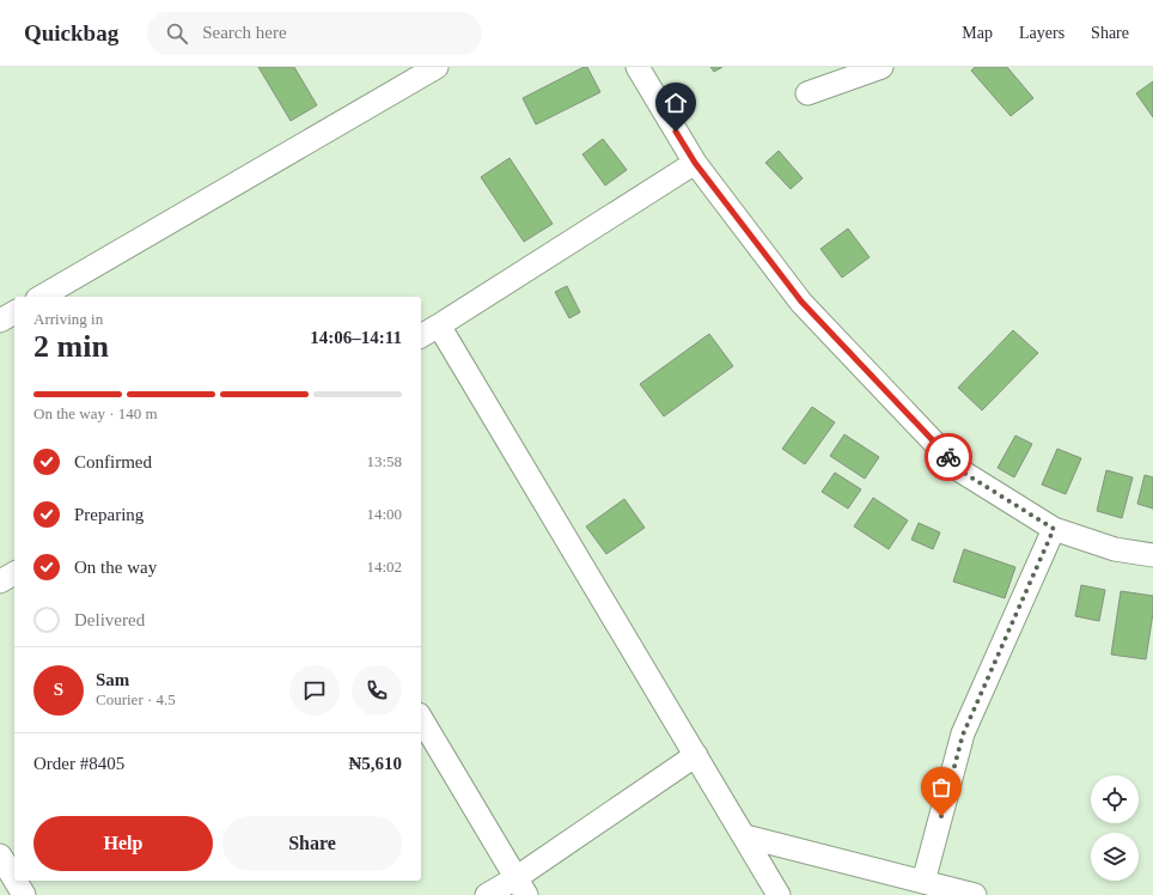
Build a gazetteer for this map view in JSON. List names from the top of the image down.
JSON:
{
  "page": {
    "header": "Quickbag",
    "search": "Search here",
    "nav": ["Map", "Layers", "Share"],
    "heading": ["2 min", "Arriving in", "14:06–14:11"],
    "panel": [
      "Sam",
      "Courier · 4.5",
      "Order #8405",
      "₦5,610"
    ],
    "bar": "On the way · 140 m",
    "list": [
      ["Confirmed", "13:58"],
      ["Preparing", "14:00"],
      ["On the way", "14:02"],
      "Delivered"
    ],
    "round": "S",
    "buttons": ["Help", "Share"]
  }
}
